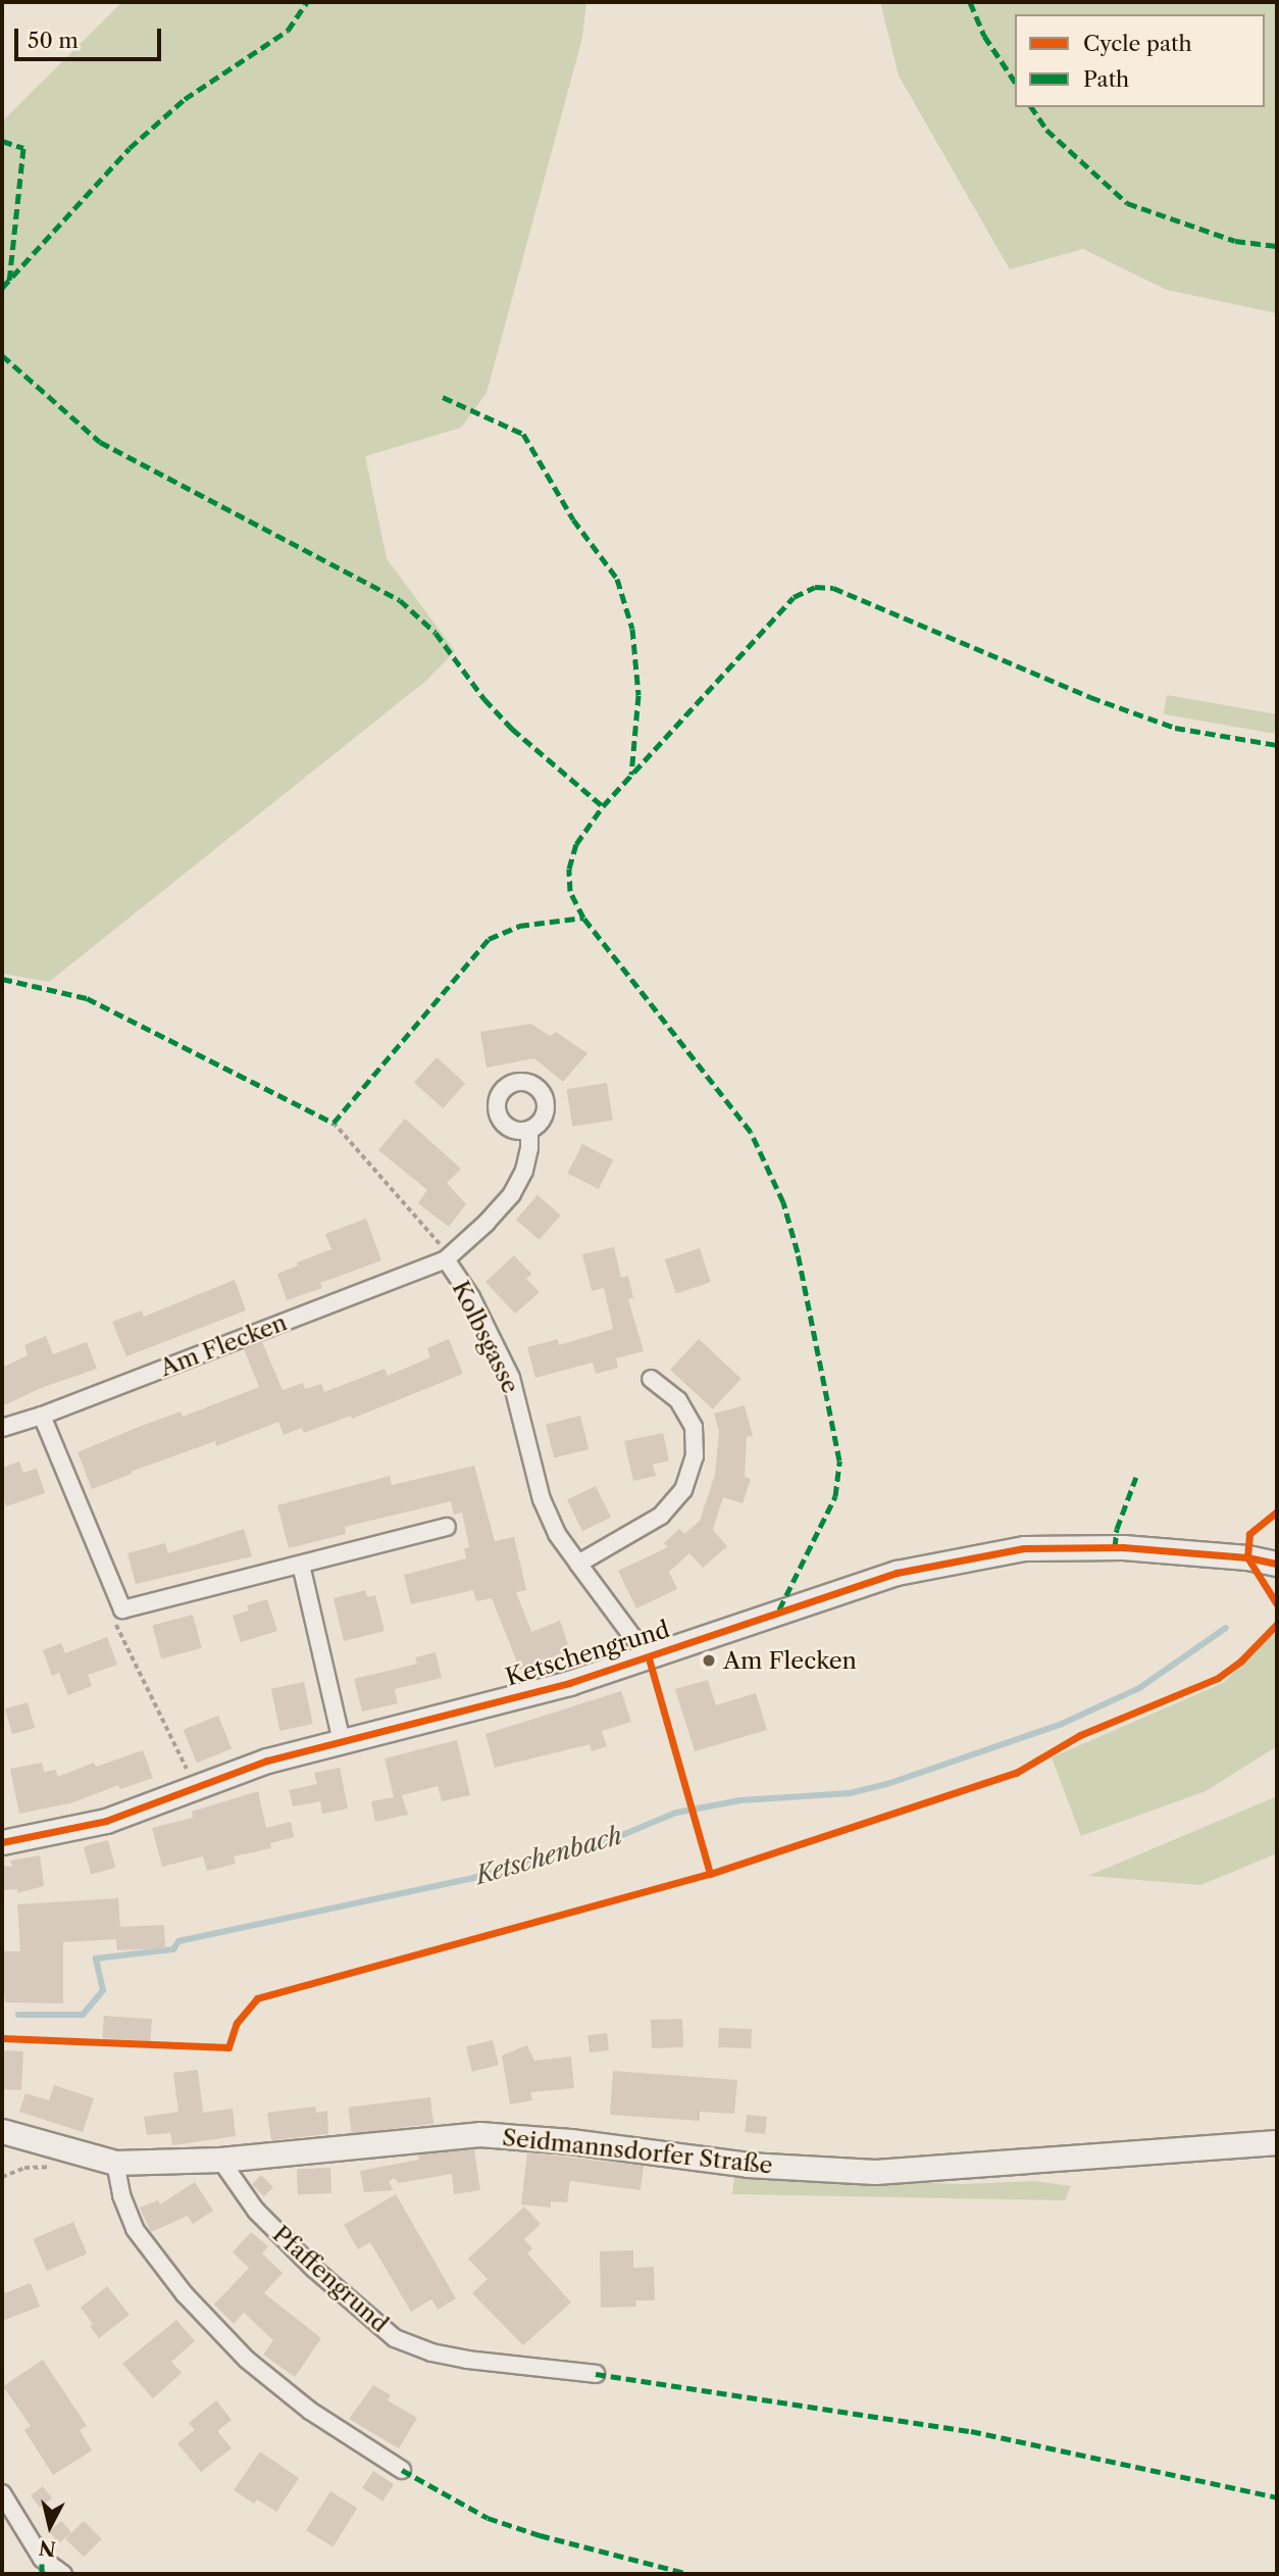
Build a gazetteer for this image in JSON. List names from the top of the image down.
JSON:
{
  "streets": {
    "street": [
      "Kolbsgasse",
      "Am Flecken",
      "Ketschengrund",
      "Seidmannsdorfer Straße",
      "Pfaffengrund"
    ]
  },
  "crossings": [
    ["Kolbsgasse", "Am Flecken"],
    ["Kolbsgasse", "Ketschengrund"],
    ["Seidmannsdorfer Straße", "Pfaffengrund"]
  ],
  "water": ["Ketschenbach"],
  "places": ["Am Flecken"],
  "legend": ["Cycle path", "Path"],
  "scale_bar": "50 m",
  "north": "bottom"
}
